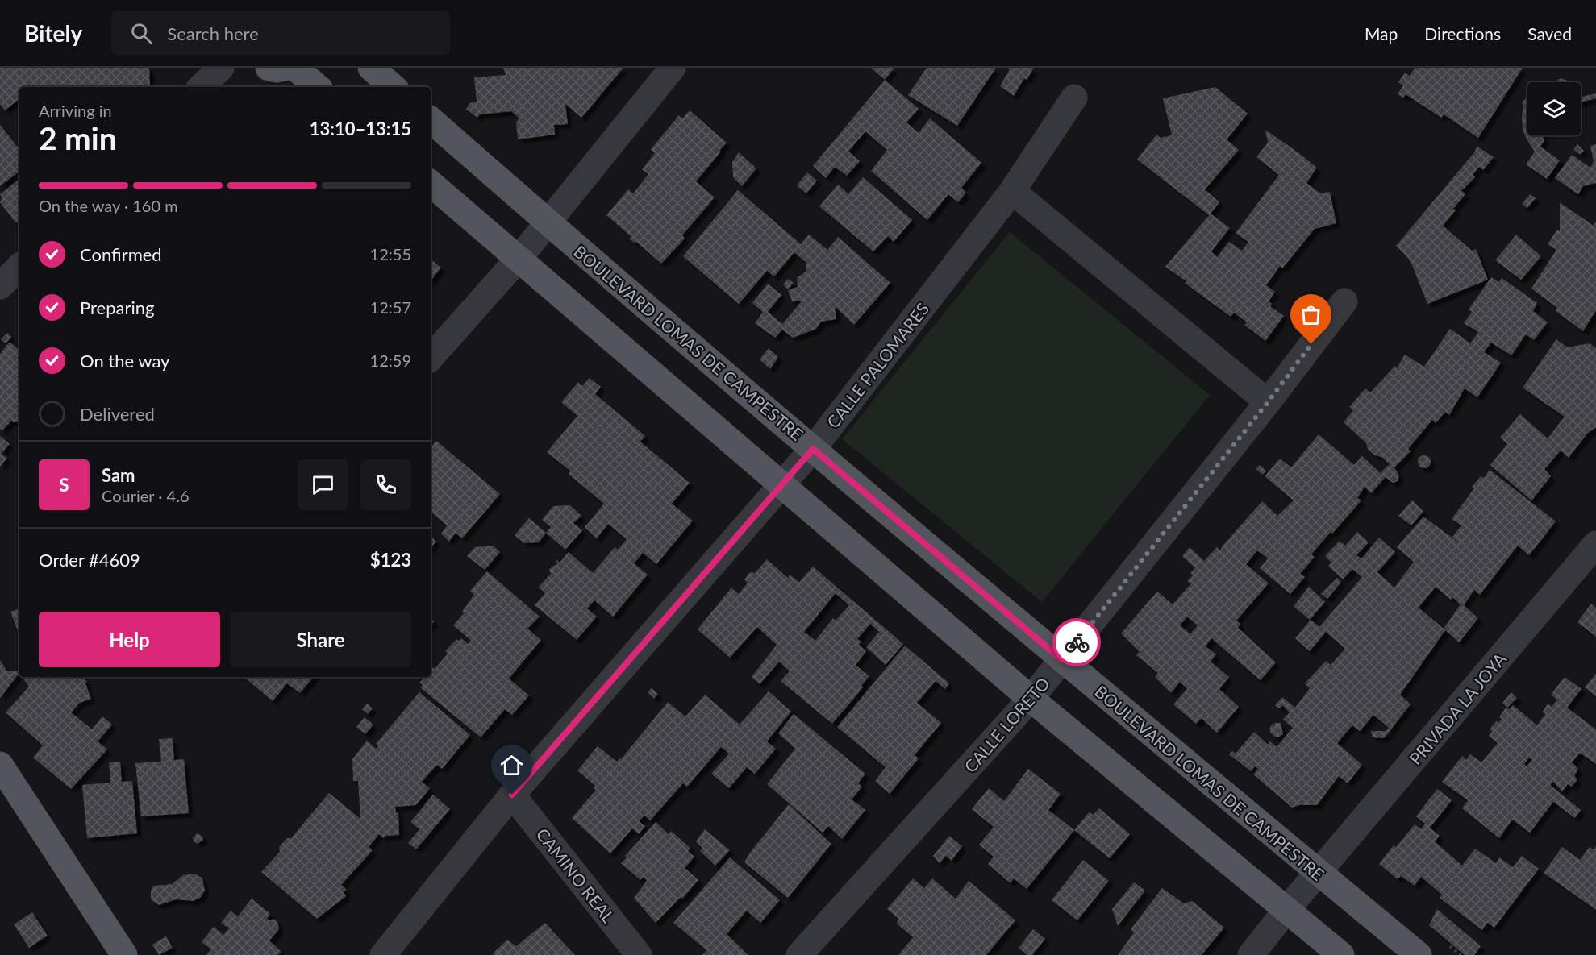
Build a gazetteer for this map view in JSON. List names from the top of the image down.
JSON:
{
  "streets": {
    "main road": ["BOULEVARD LOMAS DE CAMPESTRE"],
    "street": [
      "CALLE PALOMARES",
      "PRIVADA LA JOYA",
      "CALLE LORETO",
      "CAMINO REAL"
    ]
  },
  "crossings": [
    ["BOULEVARD LOMAS DE CAMPESTRE", "CALLE PALOMARES"],
    ["BOULEVARD LOMAS DE CAMPESTRE", "PRIVADA LA JOYA"],
    ["BOULEVARD LOMAS DE CAMPESTRE", "CALLE LORETO"],
    ["CALLE PALOMARES", "CAMINO REAL"]
  ],
  "page": {
    "header": "Bitely",
    "search": "Search here",
    "nav": ["Map", "Directions", "Saved"],
    "heading": ["2 min", "Arriving in", "13:10–13:15"],
    "panel": [
      "Sam",
      "Courier · 4.6",
      "Order #4609",
      "$123"
    ],
    "bar": "On the way · 160 m",
    "list": [
      ["Confirmed", "12:55"],
      ["Preparing", "12:57"],
      ["On the way", "12:59"],
      "Delivered"
    ],
    "round": "S",
    "buttons": ["Help", "Share"]
  }
}
